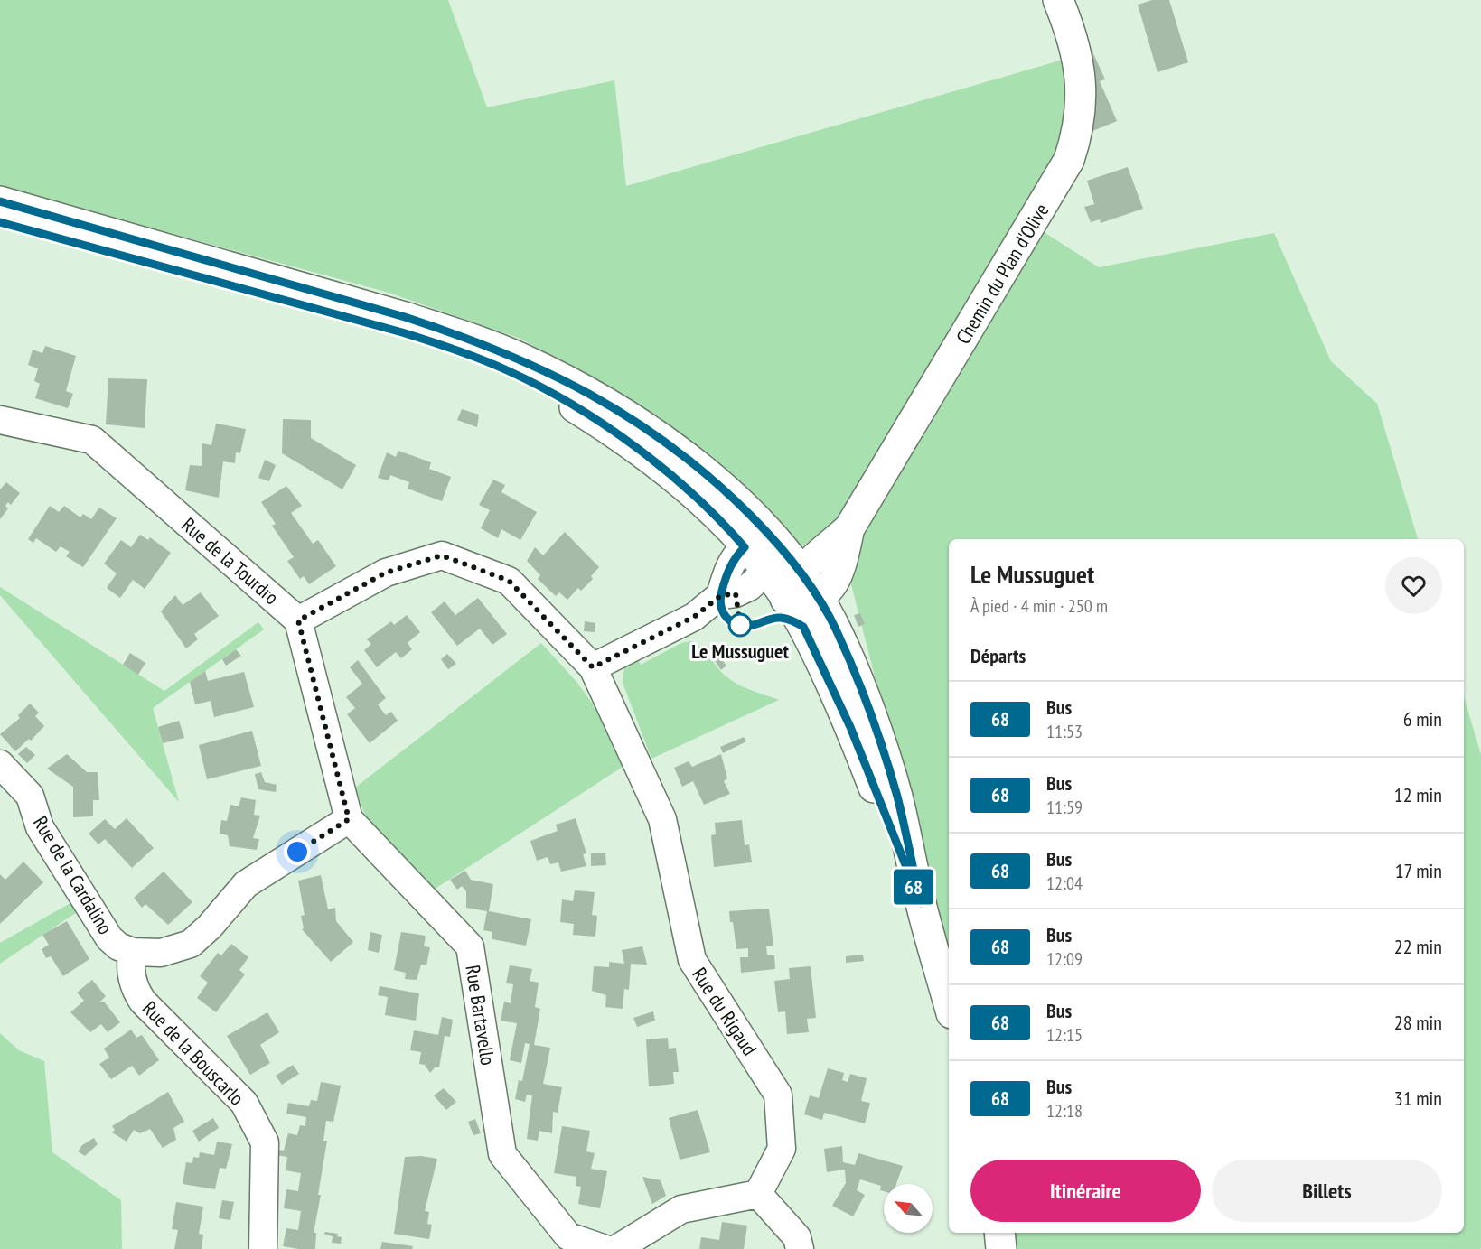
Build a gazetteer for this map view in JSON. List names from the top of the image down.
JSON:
{
  "streets": {
    "main road": ["Chemin du Plan d'Olive"],
    "street": [
      "Rue de la Tourdro",
      "Rue de la Cardalino",
      "Rue du Rigaud",
      "Rue Bartavello",
      "Rue de la Bouscarlo"
    ]
  },
  "crossings": [
    ["Rue de la Tourdro", "Rue du Rigaud"],
    ["Rue de la Cardalino", "Rue Bartavello"],
    ["Rue de la Cardalino", "Rue de la Bouscarlo"]
  ],
  "places": ["Le Mussuguet"],
  "lines": ["bus line 68"],
  "north": "top left",
  "page": {
    "on_map": "68",
    "heading": [
      ["Le Mussuguet", "À pied · 4 min · 250 m"],
      "Départs"
    ],
    "list": [
      {
        "mark": "68",
        "name": "Bus",
        "note": "11:53",
        "value": "6 min"
      },
      {
        "mark": "68",
        "name": "Bus",
        "note": "11:59",
        "value": "12 min"
      },
      {
        "mark": "68",
        "name": "Bus",
        "note": "12:04",
        "value": "17 min"
      },
      {
        "mark": "68",
        "name": "Bus",
        "note": "12:09",
        "value": "22 min"
      },
      {
        "mark": "68",
        "name": "Bus",
        "note": "12:15",
        "value": "28 min"
      },
      {
        "mark": "68",
        "name": "Bus",
        "note": "12:18",
        "value": "31 min"
      }
    ],
    "buttons": ["Itinéraire", "Billets"]
  }
}
